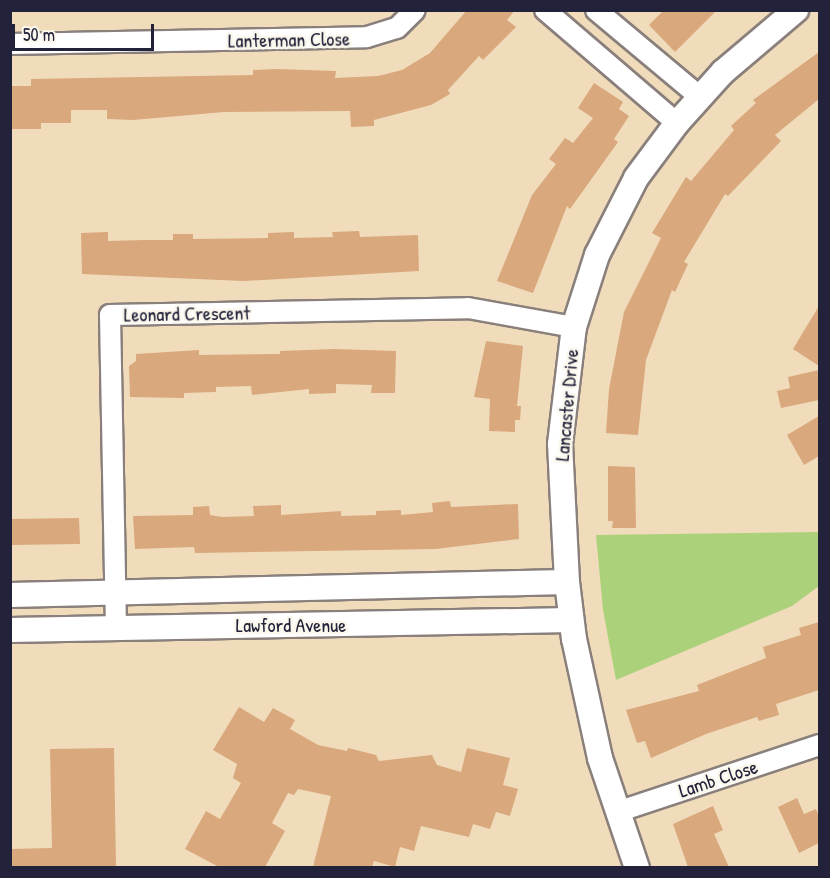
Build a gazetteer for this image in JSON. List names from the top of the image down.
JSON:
{
  "streets": {
    "street": [
      "Lanterman Close",
      "Leonard Crescent",
      "Lancaster Drive",
      "Lawford Avenue",
      "Lamb Close"
    ]
  },
  "crossings": [
    ["Leonard Crescent", "Lancaster Drive"],
    ["Leonard Crescent", "Lawford Avenue"],
    ["Lancaster Drive", "Lawford Avenue"],
    ["Lancaster Drive", "Lamb Close"]
  ],
  "scale_bar": "50 m"
}
